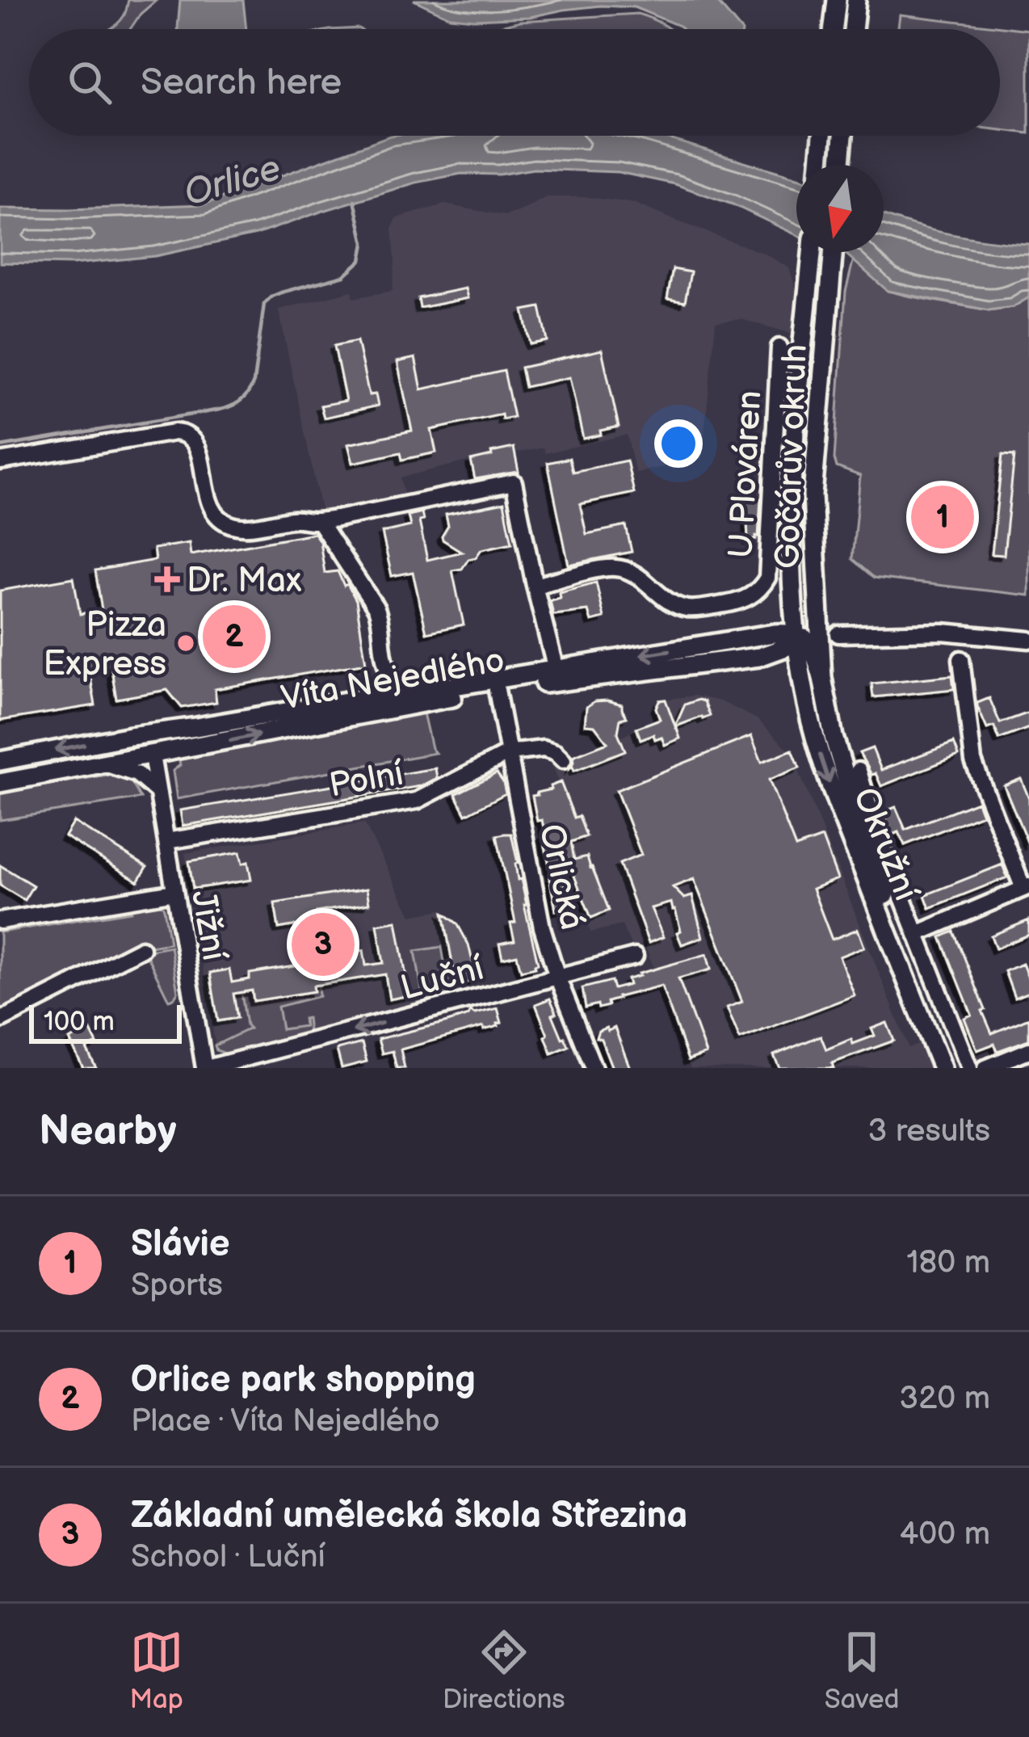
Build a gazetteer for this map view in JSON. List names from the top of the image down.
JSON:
{
  "streets": {
    "main road": ["Gočárův okruh", "Víta Nejedlého", "Okružní"],
    "street": [
      "U Plováren",
      "Polní",
      "Orlická",
      "Jižní",
      "Luční"
    ]
  },
  "crossings": [
    ["Gočárův okruh", "Víta Nejedlého"],
    ["Gočárův okruh", "Okružní"],
    ["U Plováren", "Víta Nejedlého"],
    ["Víta Nejedlého", "Okružní"],
    ["Víta Nejedlého", "Orlická"],
    ["Víta Nejedlého", "Jižní"],
    ["Polní", "Orlická"],
    ["Polní", "Jižní"],
    ["Orlická", "Luční"],
    ["Jižní", "Luční"]
  ],
  "one_way": ["Luční"],
  "water": ["Orlice"],
  "places": {
    "health": ["Dr. Max"],
    "other": ["Pizza Express"]
  },
  "scale_bar": "100 m",
  "north": "bottom",
  "page": {
    "search": "Search here",
    "pins": ["1", "2", "3"],
    "scale": "100 m",
    "heading": ["Nearby", "3 results"],
    "list": [
      {
        "mark": "1",
        "name": "Slávie",
        "note": "Sports",
        "value": "180 m"
      },
      {
        "mark": "2",
        "name": "Orlice park shopping",
        "note": "Place · Víta Nejedlého",
        "value": "320 m"
      },
      {
        "mark": "3",
        "name": "Základní umělecká škola Střezina",
        "note": "School · Luční",
        "value": "400 m"
      }
    ],
    "nav": ["Map", "Directions", "Saved"]
  }
}
